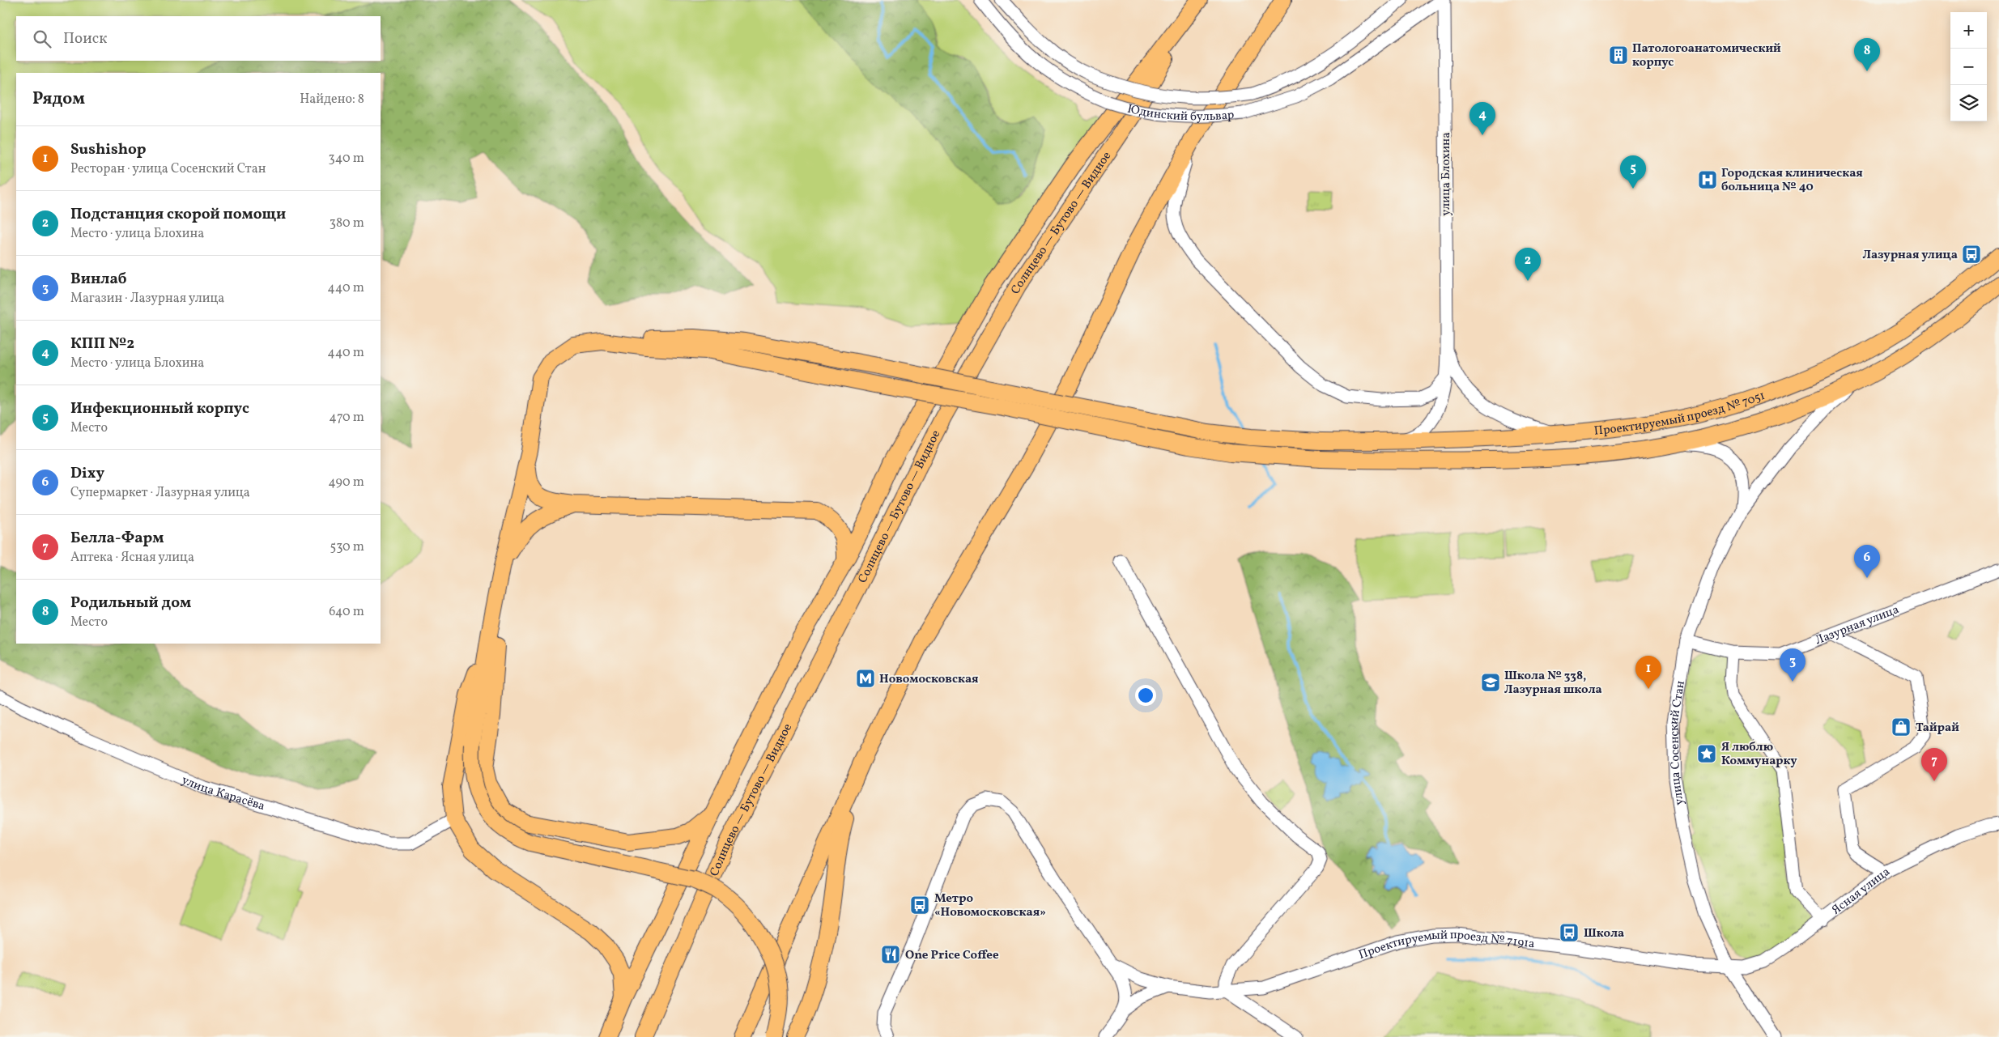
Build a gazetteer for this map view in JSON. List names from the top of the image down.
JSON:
{
  "streets": {
    "main road": ["Солнцево — Бутово — Видное", "Проектируемый проезд № 7051"],
    "street": [
      "Юдинский бульвар",
      "улица Блохина",
      "Лазурная улица",
      "улица Сосенский Стан",
      "улица Карасёва",
      "Ясная улица",
      "Проектируемый проезд № 7191а"
    ]
  },
  "crossings": [
    ["Лазурная улица", "улица Сосенский Стан"],
    ["улица Сосенский Стан", "Ясная улица"],
    ["улица Сосенский Стан", "Проектируемый проезд № 7191а"],
    ["Ясная улица", "Проектируемый проезд № 7191а"]
  ],
  "places": {
    "building": ["Патологоанатомический корпус"],
    "hospital": ["Городская клиническая больница № 40"],
    "bus stop": ["Лазурная улица", "Метро «Новомосковская»", "Школа"],
    "metro station": ["Новомосковская"],
    "school or university": ["Школа № 338, Лазурная школа"],
    "shop": ["Тайрай"],
    "place": ["Я люблю Коммунарку"],
    "restaurant": ["One Price Coffee"]
  },
  "page": {
    "map_buttons": ["+", "−"],
    "search": "Поиск",
    "pins": [
      "8",
      "4",
      "5",
      "2",
      "6",
      "3",
      "1",
      "7"
    ],
    "heading": ["Рядом", "Найдено: 8"],
    "list": [
      {
        "mark": "1",
        "name": "Sushishop",
        "note": "Ресторан · улица Сосенский Стан",
        "value": "340 m"
      },
      {
        "mark": "2",
        "name": "Подстанция скорой помощи",
        "note": "Место · улица Блохина",
        "value": "380 m"
      },
      {
        "mark": "3",
        "name": "Винлаб",
        "note": "Магазин · Лазурная улица",
        "value": "440 m"
      },
      {
        "mark": "4",
        "name": "КПП №2",
        "note": "Место · улица Блохина",
        "value": "440 m"
      },
      {
        "mark": "5",
        "name": "Инфекционный корпус",
        "note": "Место",
        "value": "470 m"
      },
      {
        "mark": "6",
        "name": "Dixy",
        "note": "Супермаркет · Лазурная улица",
        "value": "490 m"
      },
      {
        "mark": "7",
        "name": "Белла-Фарм",
        "note": "Аптека · Ясная улица",
        "value": "530 m"
      },
      {
        "mark": "8",
        "name": "Родильный дом",
        "note": "Место",
        "value": "640 m"
      }
    ]
  }
}
